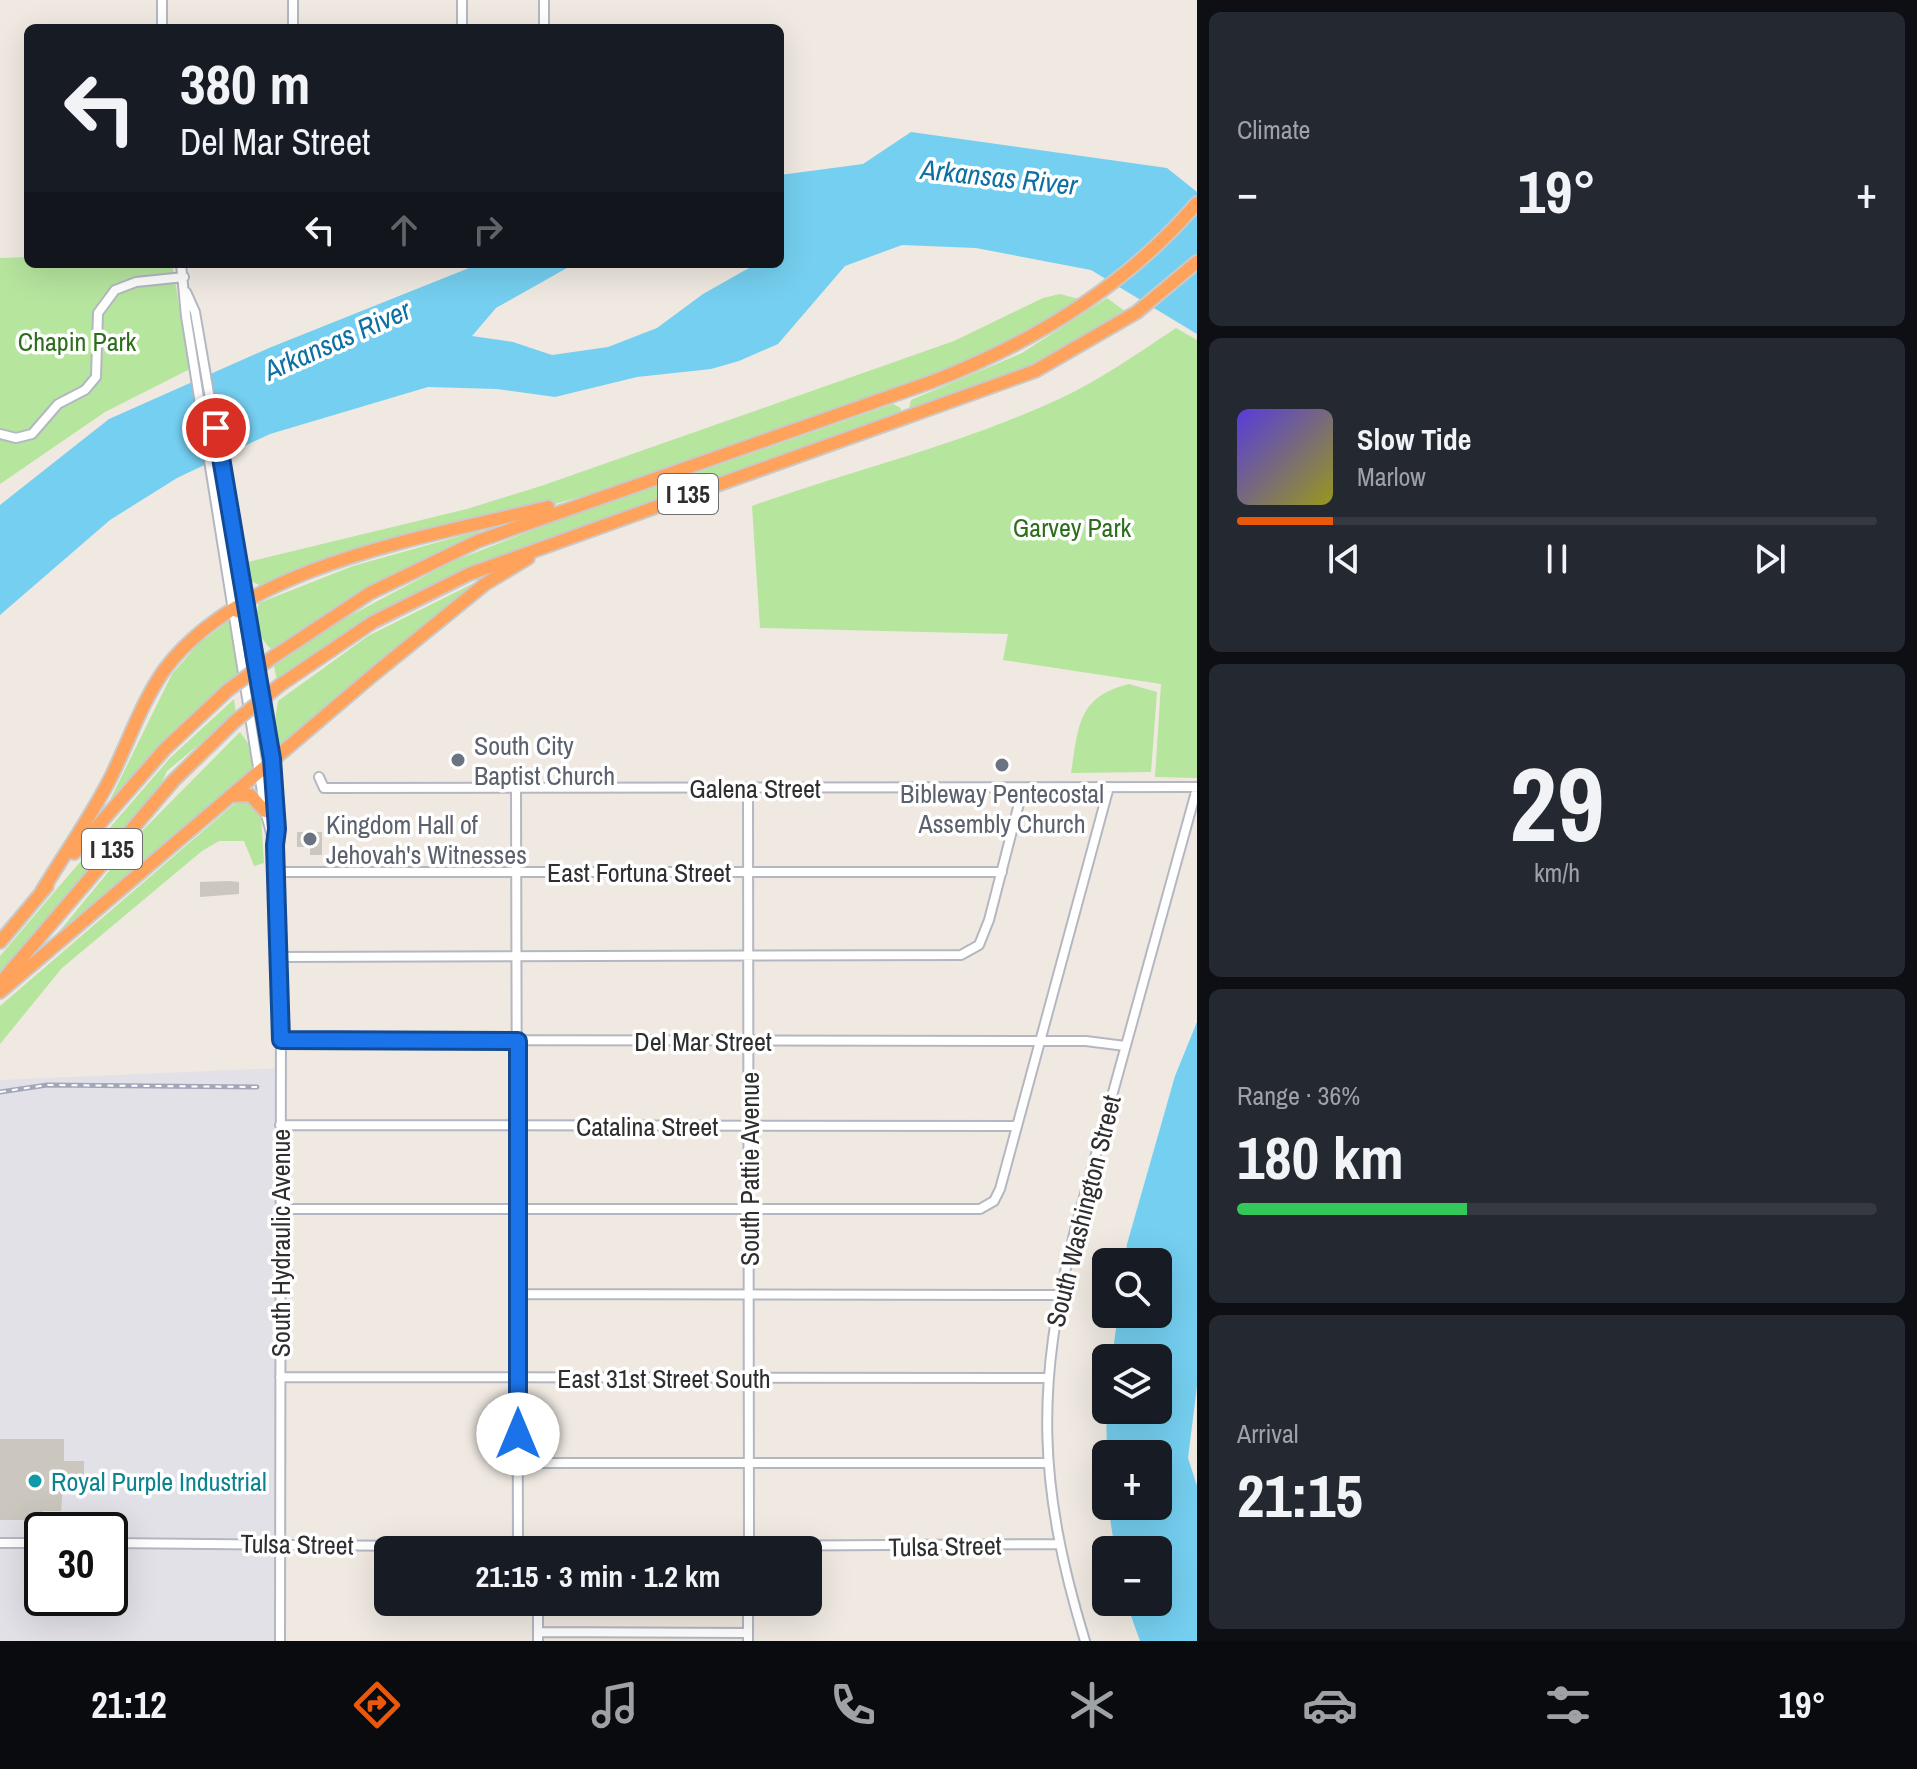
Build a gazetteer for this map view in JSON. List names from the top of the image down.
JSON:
{
  "streets": {
    "highway": ["I 135"],
    "street": [
      "Galena Street",
      "East Fortuna Street",
      "Del Mar Street",
      "Catalina Street",
      "South Pattie Avenue",
      "South Washington Street",
      "South Hydraulic Avenue",
      "East 31st Street South",
      "Tulsa Street"
    ]
  },
  "crossings": [
    ["Galena Street", "South Pattie Avenue"],
    ["Galena Street", "South Washington Street"],
    ["East Fortuna Street", "South Pattie Avenue"],
    ["East Fortuna Street", "South Hydraulic Avenue"],
    ["Del Mar Street", "South Pattie Avenue"],
    ["Del Mar Street", "South Washington Street"],
    ["Del Mar Street", "South Hydraulic Avenue"],
    ["Catalina Street", "South Pattie Avenue"],
    ["Catalina Street", "South Hydraulic Avenue"],
    ["South Pattie Avenue", "East 31st Street South"],
    ["South Washington Street", "East 31st Street South"],
    ["South Washington Street", "Tulsa Street"],
    ["South Hydraulic Avenue", "East 31st Street South"],
    ["South Hydraulic Avenue", "Tulsa Street"]
  ],
  "water": ["Arkansas River"],
  "parks": ["Chapin Park", "Garvey Park"],
  "places": [
    "South City Baptist Church",
    "Bibleway Pentecostal Assembly Church",
    "Kingdom Hall of Jehovah's Witnesses",
    "Royal Purple Industrial"
  ],
  "page": {
    "tile": [
      "Climate",
      ["29", "km/h"],
      ["Range · 36%", "180 km"],
      ["Arrival", "21:15"]
    ],
    "turn": ["380 m", "Del Mar Street"],
    "heat": ["−", "19°", "+"],
    "song": ["Slow Tide", "Marlow"],
    "map_buttons": ["+", "−"],
    "limit": "30",
    "trip": "21:15 · 3 min · 1.2 km",
    "tabs": ["21:12", "19°"]
  }
}
